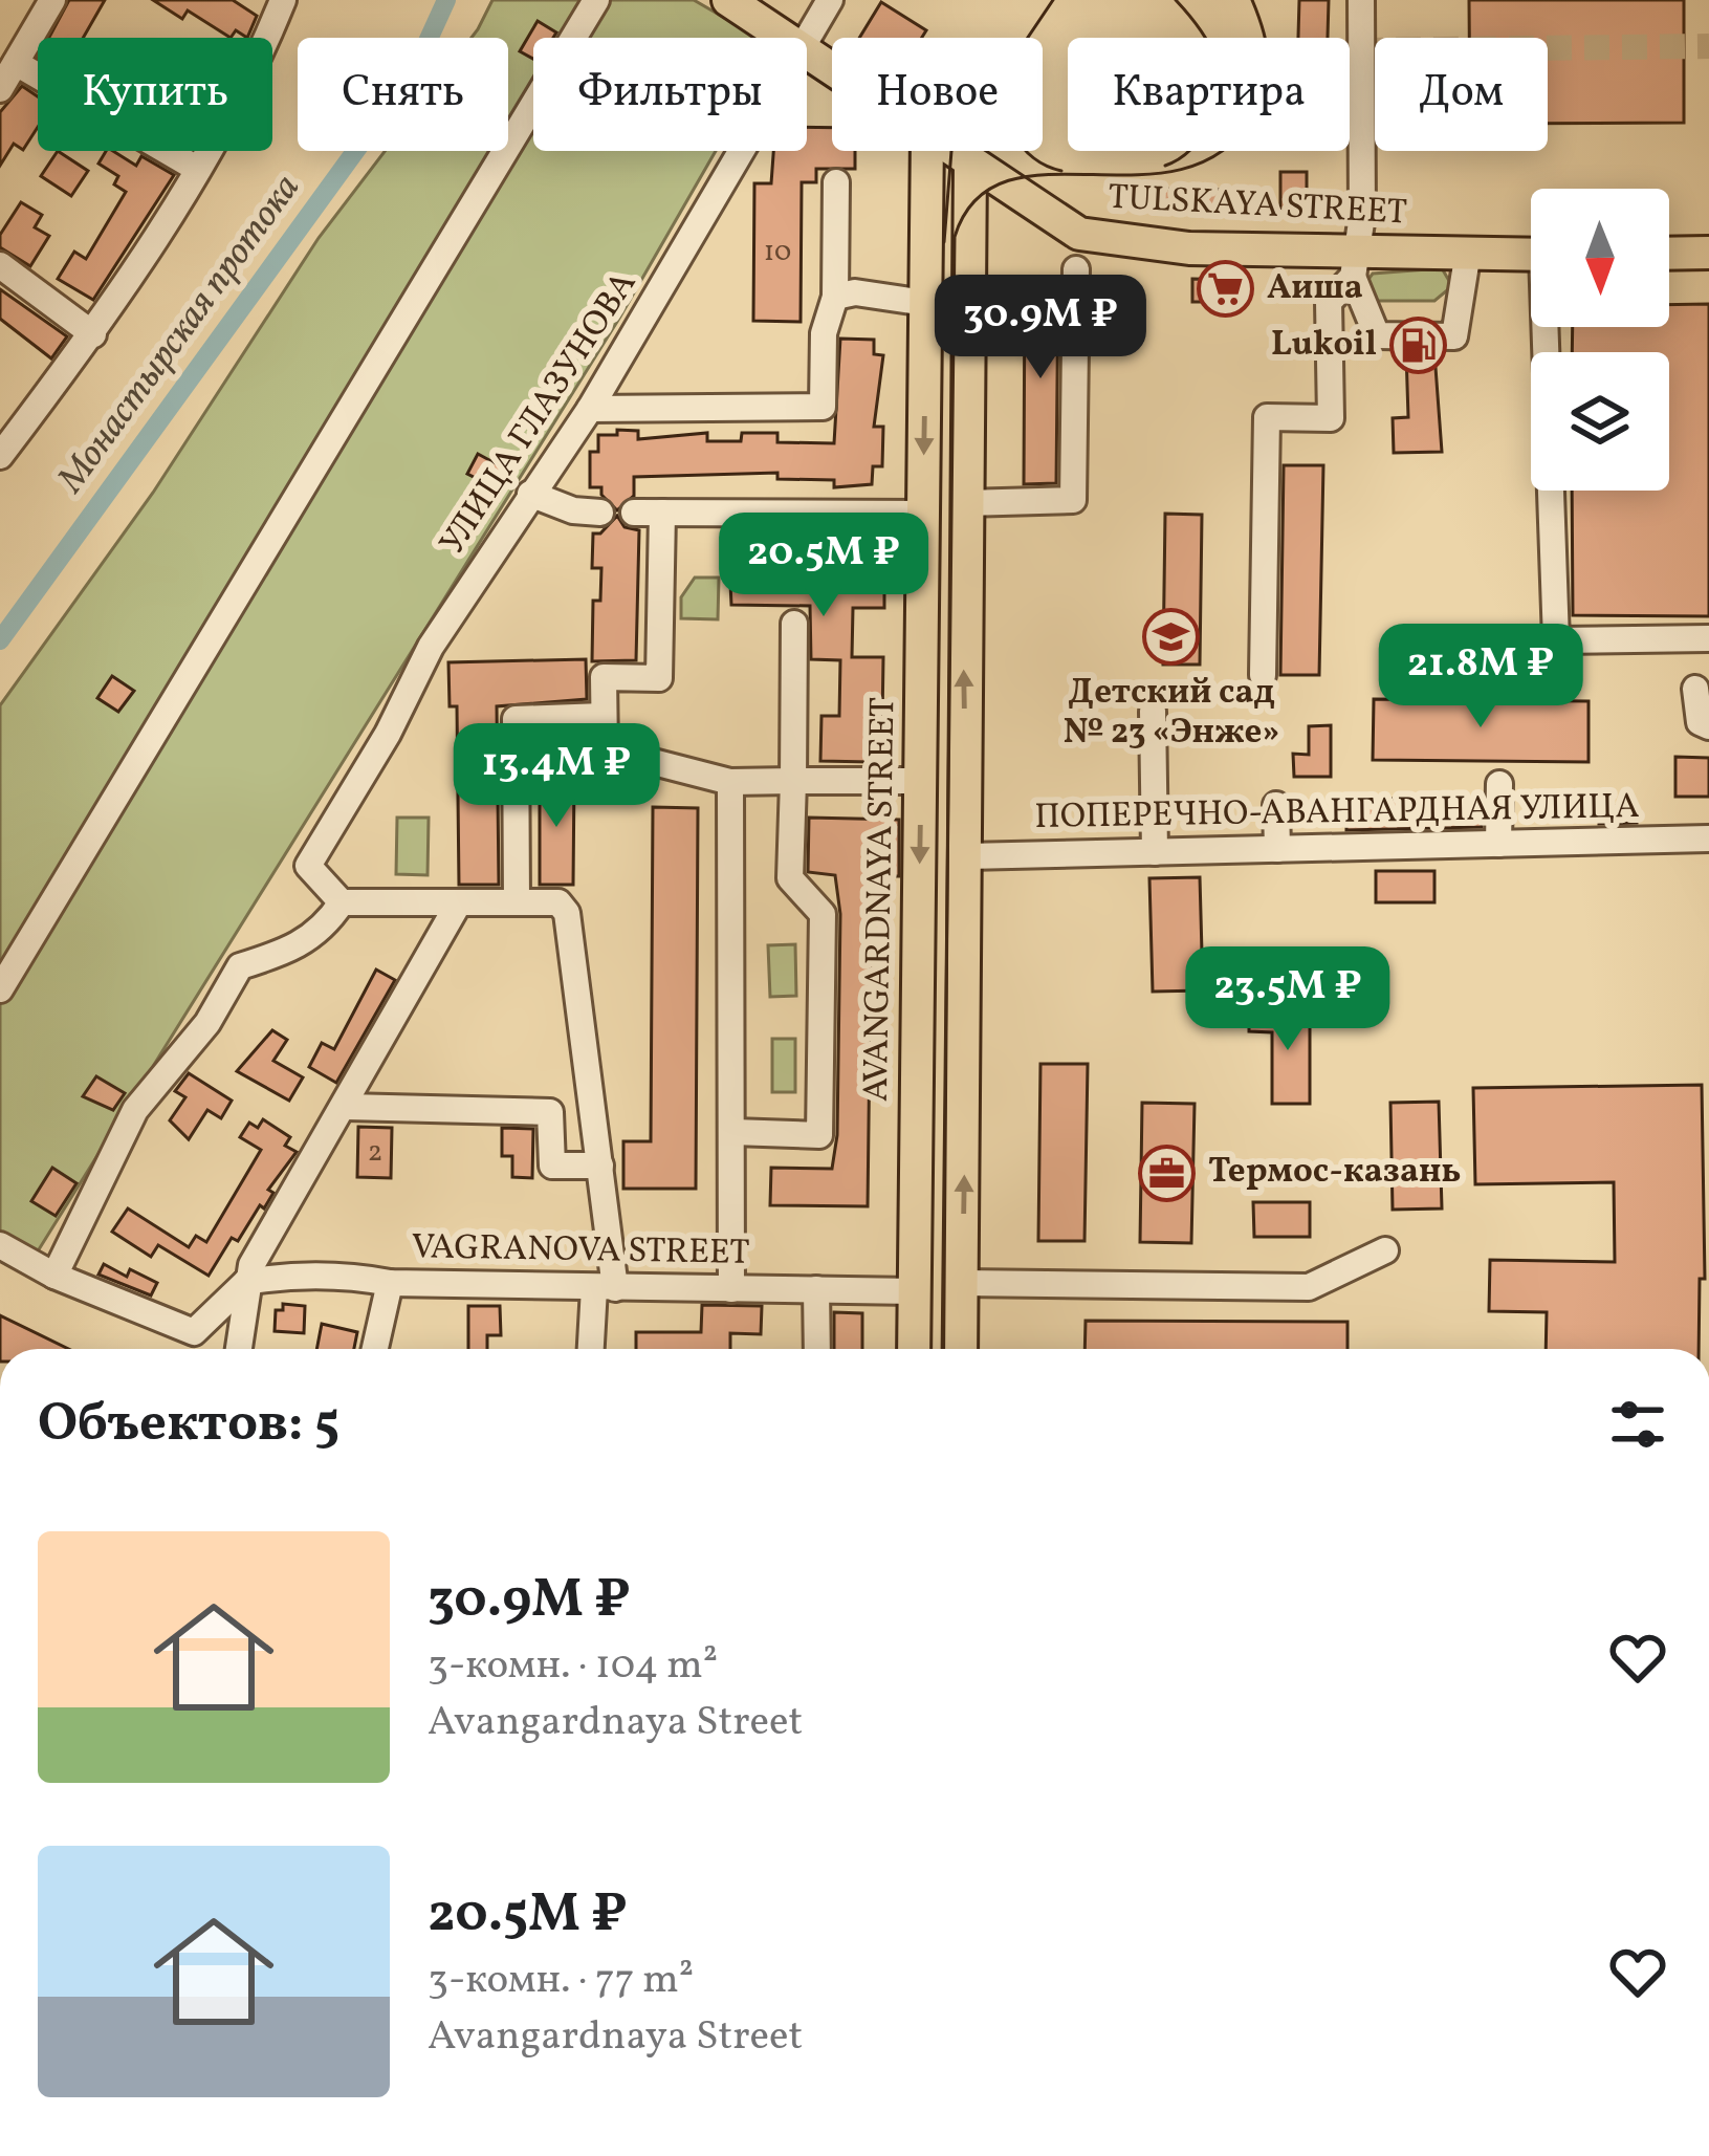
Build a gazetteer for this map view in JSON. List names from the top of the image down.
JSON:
{
  "streets": {
    "main road": ["TULSKAYA STREET", "AVANGARDNAYA STREET"],
    "street": ["УЛИЦА ГЛАЗУНОВА", "ПОПЕРЕЧНО-АВАНГАРДНАЯ УЛИЦА", "VAGRANOVA STREET"]
  },
  "crossings": [
    ["AVANGARDNAYA STREET", "VAGRANOVA STREET"]
  ],
  "water": ["Монастырская протока"],
  "places": {
    "supermarket": ["Аиша"],
    "fuel station": ["Lukoil"],
    "school or university": ["Детский сад № 23 «Энже»"],
    "office": ["Термос-казань"]
  },
  "house_numbers": ["10", "2"],
  "north": "bottom",
  "page": {
    "chip": [
      "Купить",
      "Снять",
      "Фильтры",
      "Новое",
      "Квартира",
      "Дом"
    ],
    "price": [
      "30.9M ₽",
      "20.5M ₽",
      "21.8M ₽",
      "13.4M ₽",
      "23.5M ₽"
    ],
    "heading": "Объектов: 5",
    "list": [
      {
        "name": "30.9M ₽",
        "note": "3-комн. · 104 m² · Avangardnaya Street"
      },
      {
        "name": "20.5M ₽",
        "note": "3-комн. · 77 m² · Avangardnaya Street"
      }
    ]
  }
}
